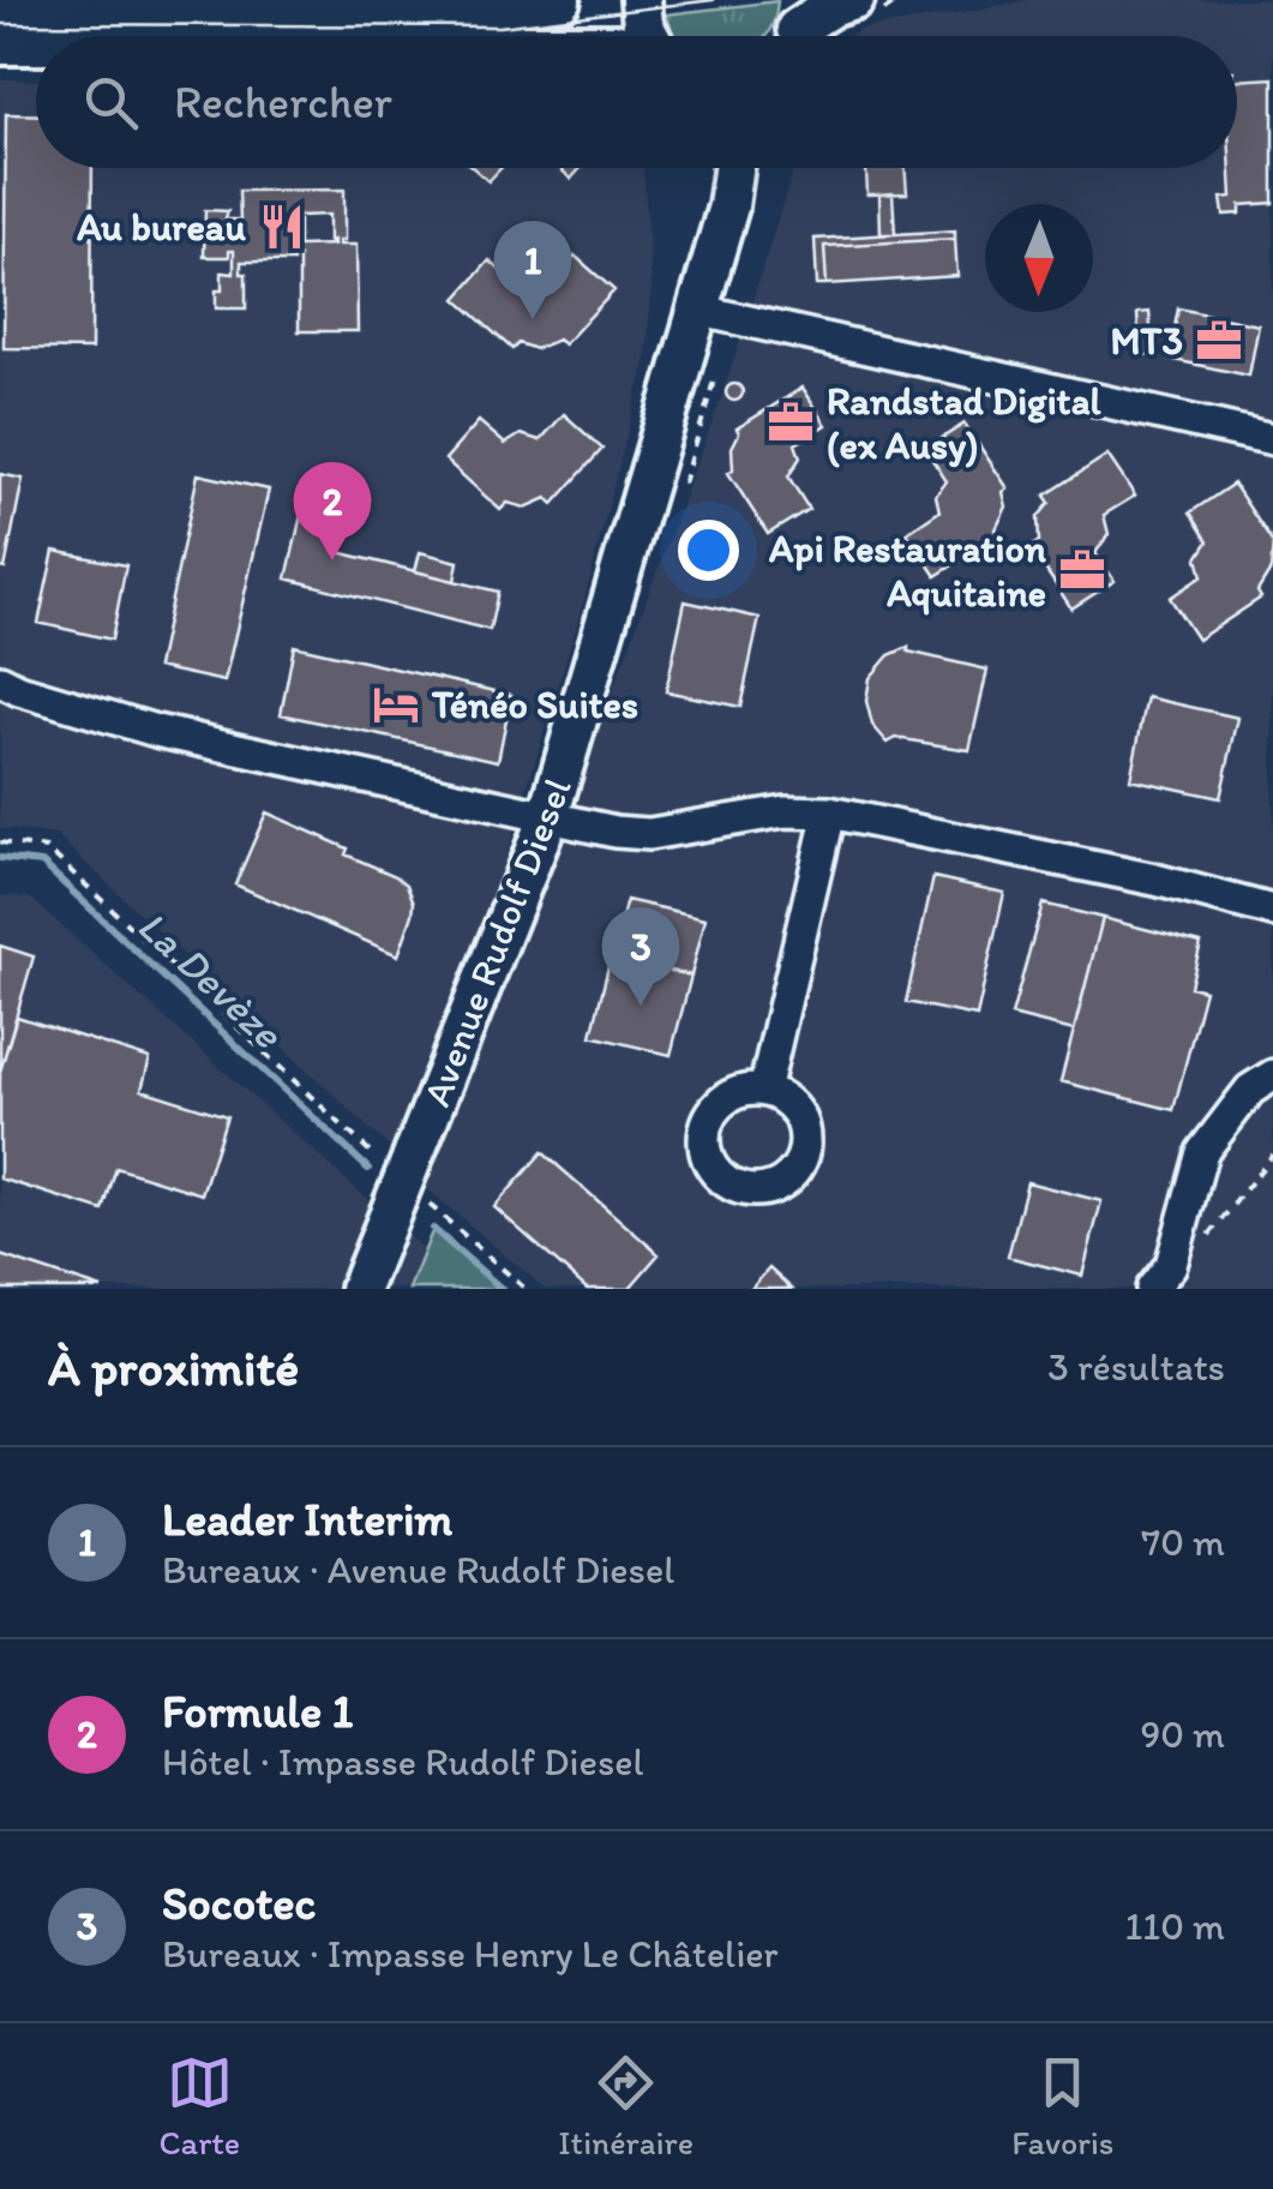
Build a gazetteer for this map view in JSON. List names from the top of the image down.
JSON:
{
  "streets": {
    "street": ["Avenue Rudolf Diesel"]
  },
  "water": ["La Devèze"],
  "places": {
    "restaurant": ["Au bureau"],
    "office": ["MT3", "Randstad Digital (ex Ausy)", "Api Restauration Aquitaine"],
    "hotel": ["Ténéo Suites"]
  },
  "north": "bottom",
  "page": {
    "search": "Rechercher",
    "pins": ["1", "2", "3"],
    "heading": ["À proximité", "3 résultats"],
    "list": [
      {
        "mark": "1",
        "name": "Leader Interim",
        "note": "Bureaux · Avenue Rudolf Diesel",
        "value": "70 m"
      },
      {
        "mark": "2",
        "name": "Formule 1",
        "note": "Hôtel · Impasse Rudolf Diesel",
        "value": "90 m"
      },
      {
        "mark": "3",
        "name": "Socotec",
        "note": "Bureaux · Impasse Henry Le Châtelier",
        "value": "110 m"
      }
    ],
    "nav": ["Carte", "Itinéraire", "Favoris"]
  }
}
